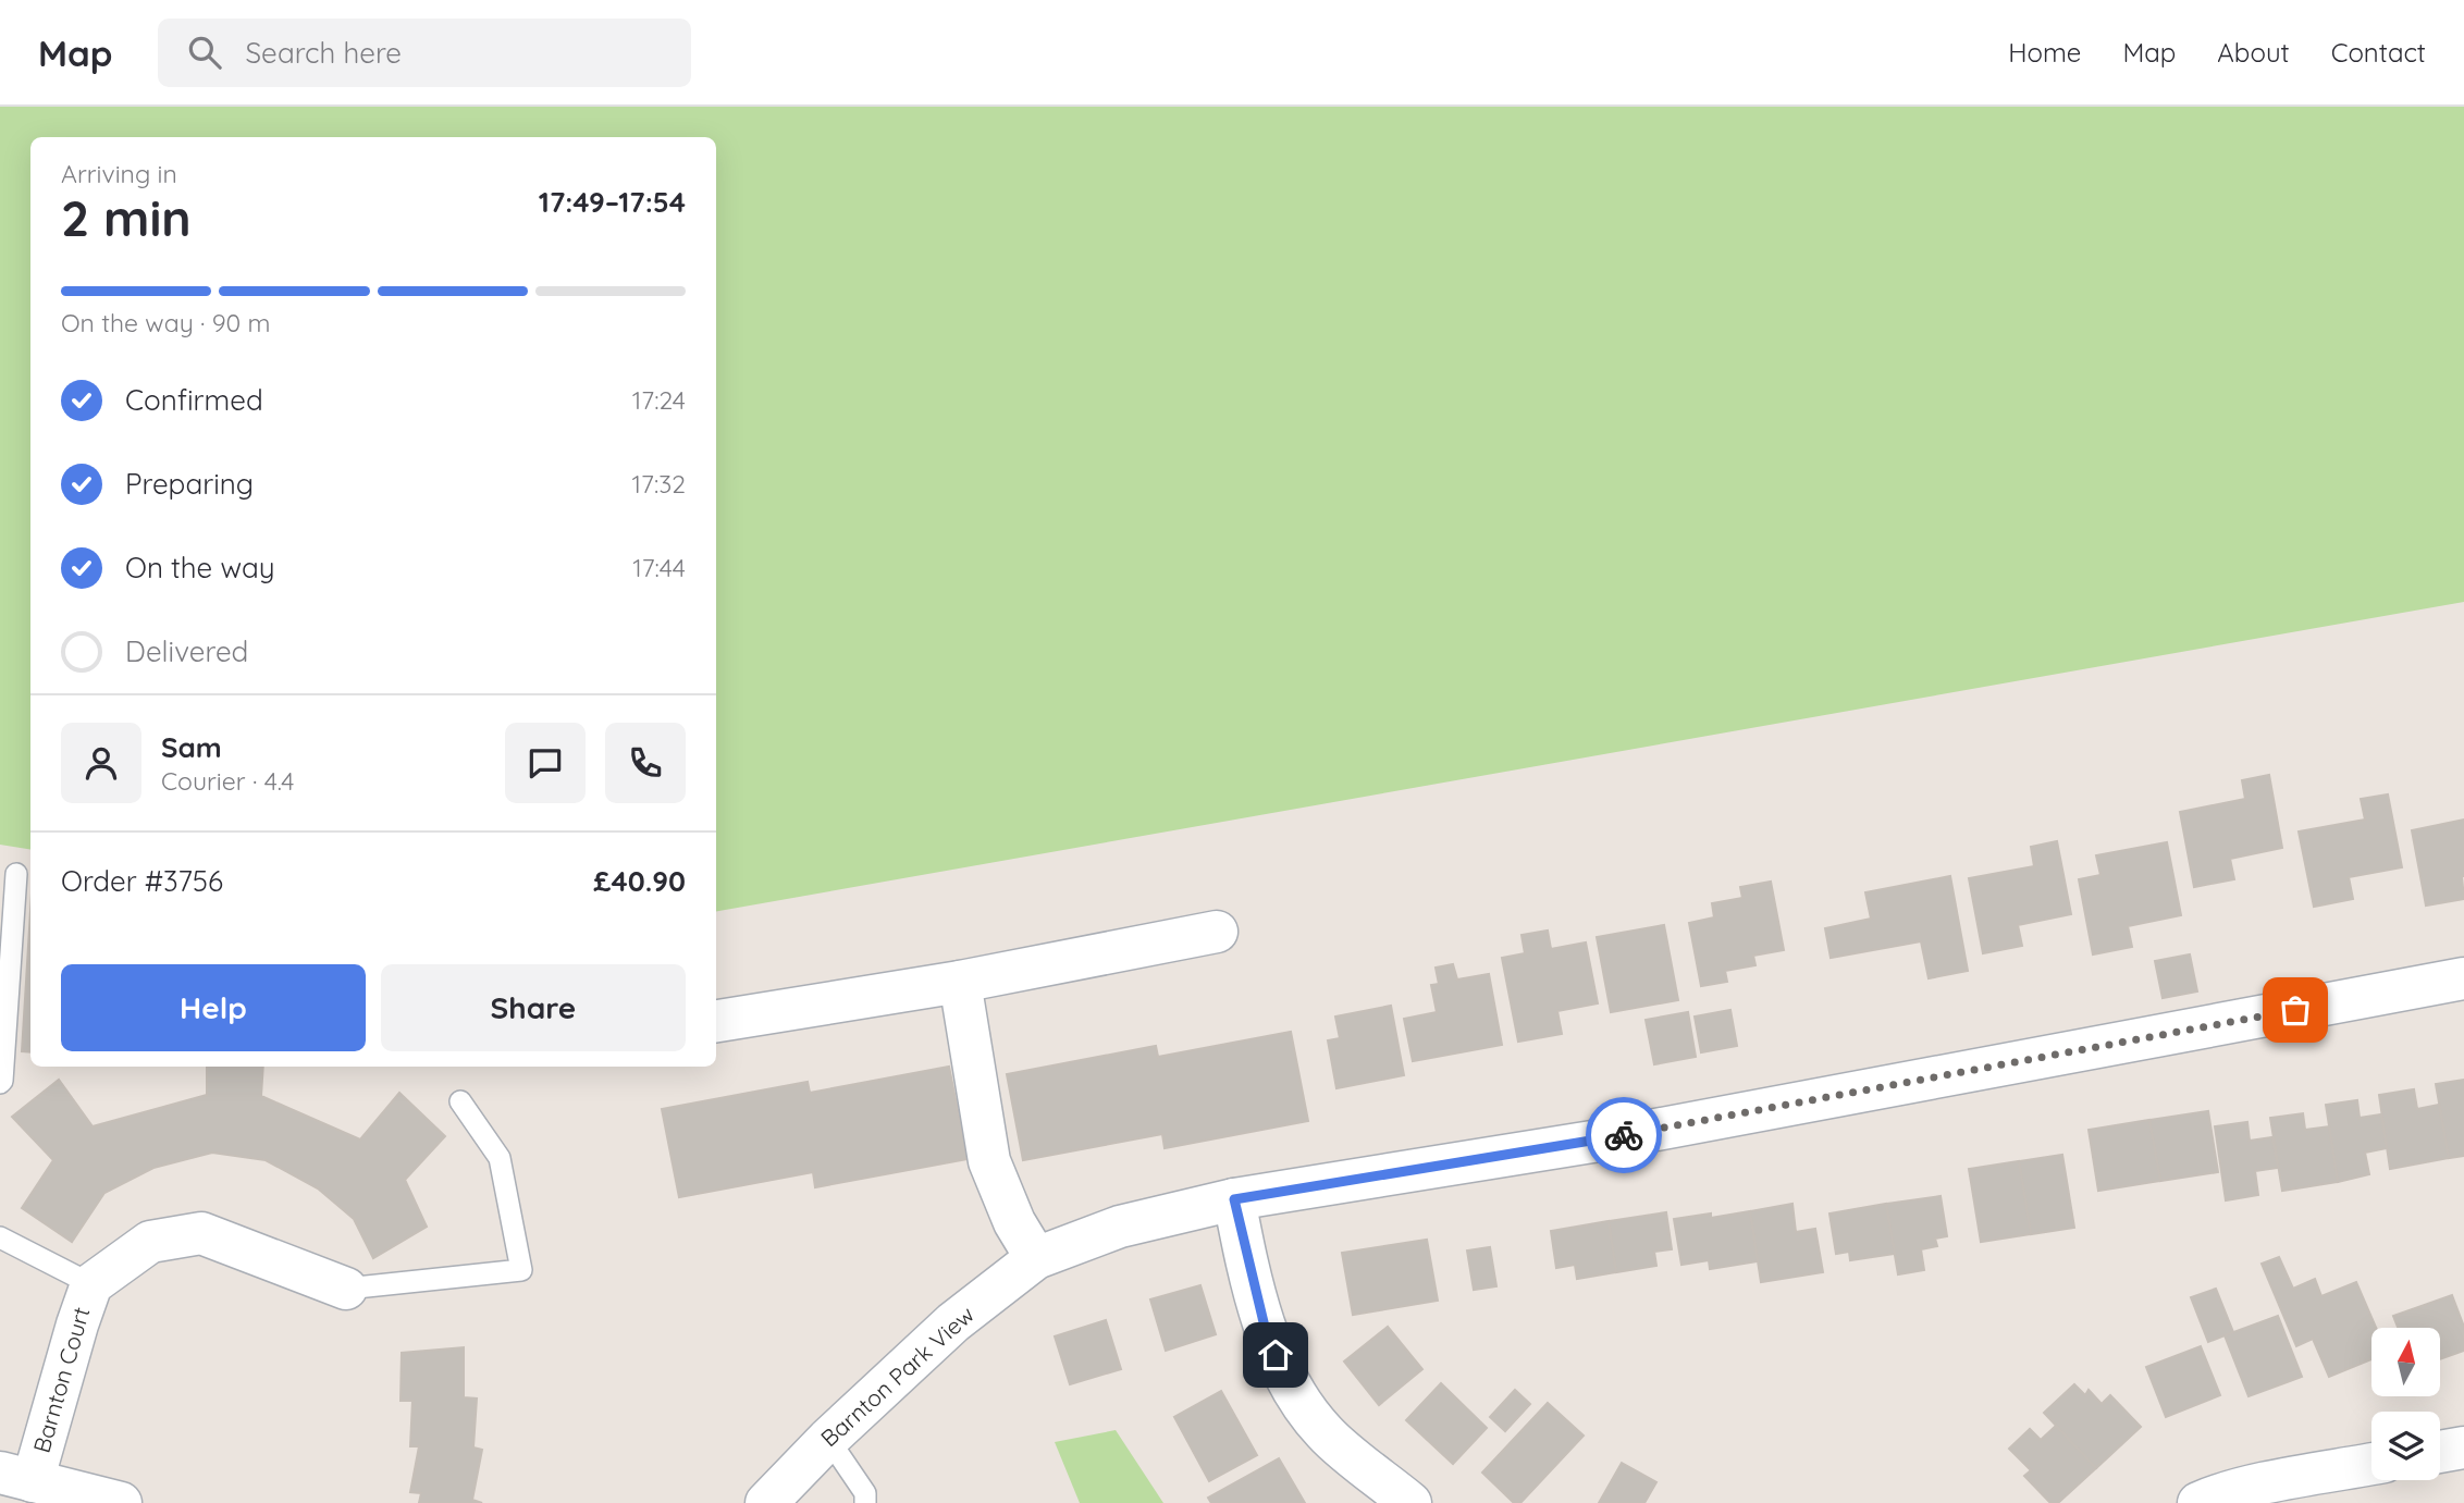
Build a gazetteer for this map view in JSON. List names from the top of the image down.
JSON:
{
  "streets": {
    "street": ["Barnton Park View", "Barnton Court"]
  },
  "north": "top",
  "page": {
    "header": "Map",
    "search": "Search here",
    "nav": [
      "Home",
      "Map",
      "About",
      "Contact"
    ],
    "heading": ["2 min", "Arriving in", "17:49–17:54"],
    "panel": [
      "Sam",
      "Courier · 4.4",
      "Order #3756",
      "£40.90"
    ],
    "bar": "On the way · 90 m",
    "list": [
      ["Confirmed", "17:24"],
      ["Preparing", "17:32"],
      ["On the way", "17:44"],
      "Delivered"
    ],
    "buttons": ["Help", "Share"]
  }
}
